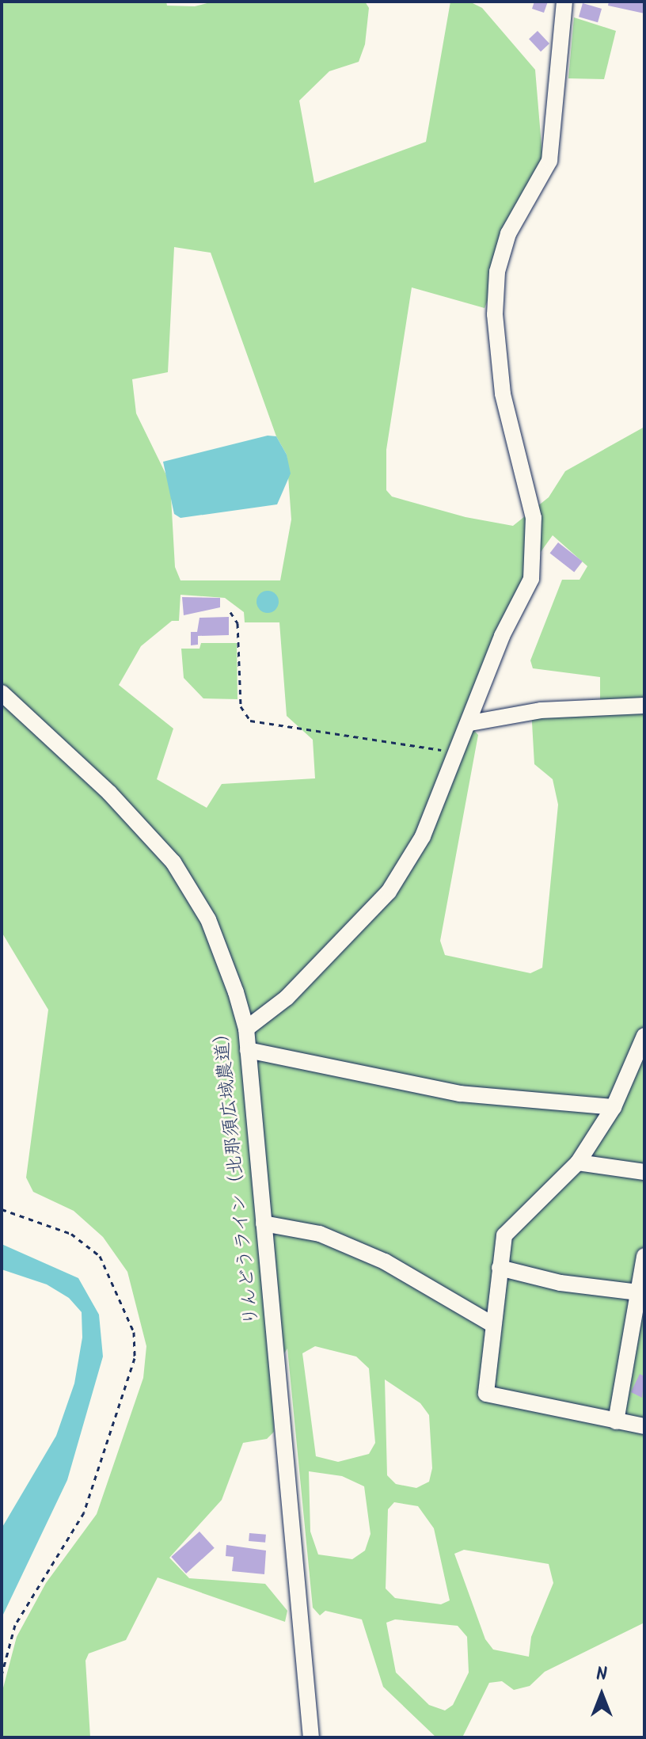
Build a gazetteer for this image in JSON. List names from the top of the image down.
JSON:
{
  "streets": {
    "street": ["りんどうライン（北那須広域農道）"]
  },
  "north": "top"
}
